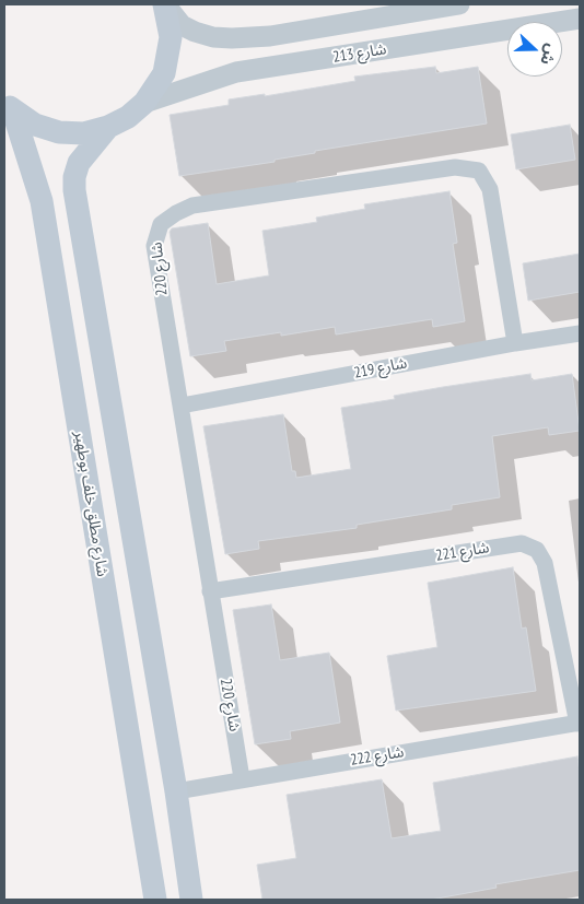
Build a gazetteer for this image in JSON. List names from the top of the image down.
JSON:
{
  "streets": {
    "main road": ["شارع مطلق خلف بوطهير"],
    "street": [
      "شارع 213",
      "شارع 220",
      "شارع 219",
      "شارع 221",
      "شارع 222"
    ]
  },
  "crossings": [
    ["شارع 220", "شارع 219"],
    ["شارع 220", "شارع 221"],
    ["شارع 220", "شارع 222"],
    ["شارع 221", "شارع 222"]
  ],
  "north": "right"
}
